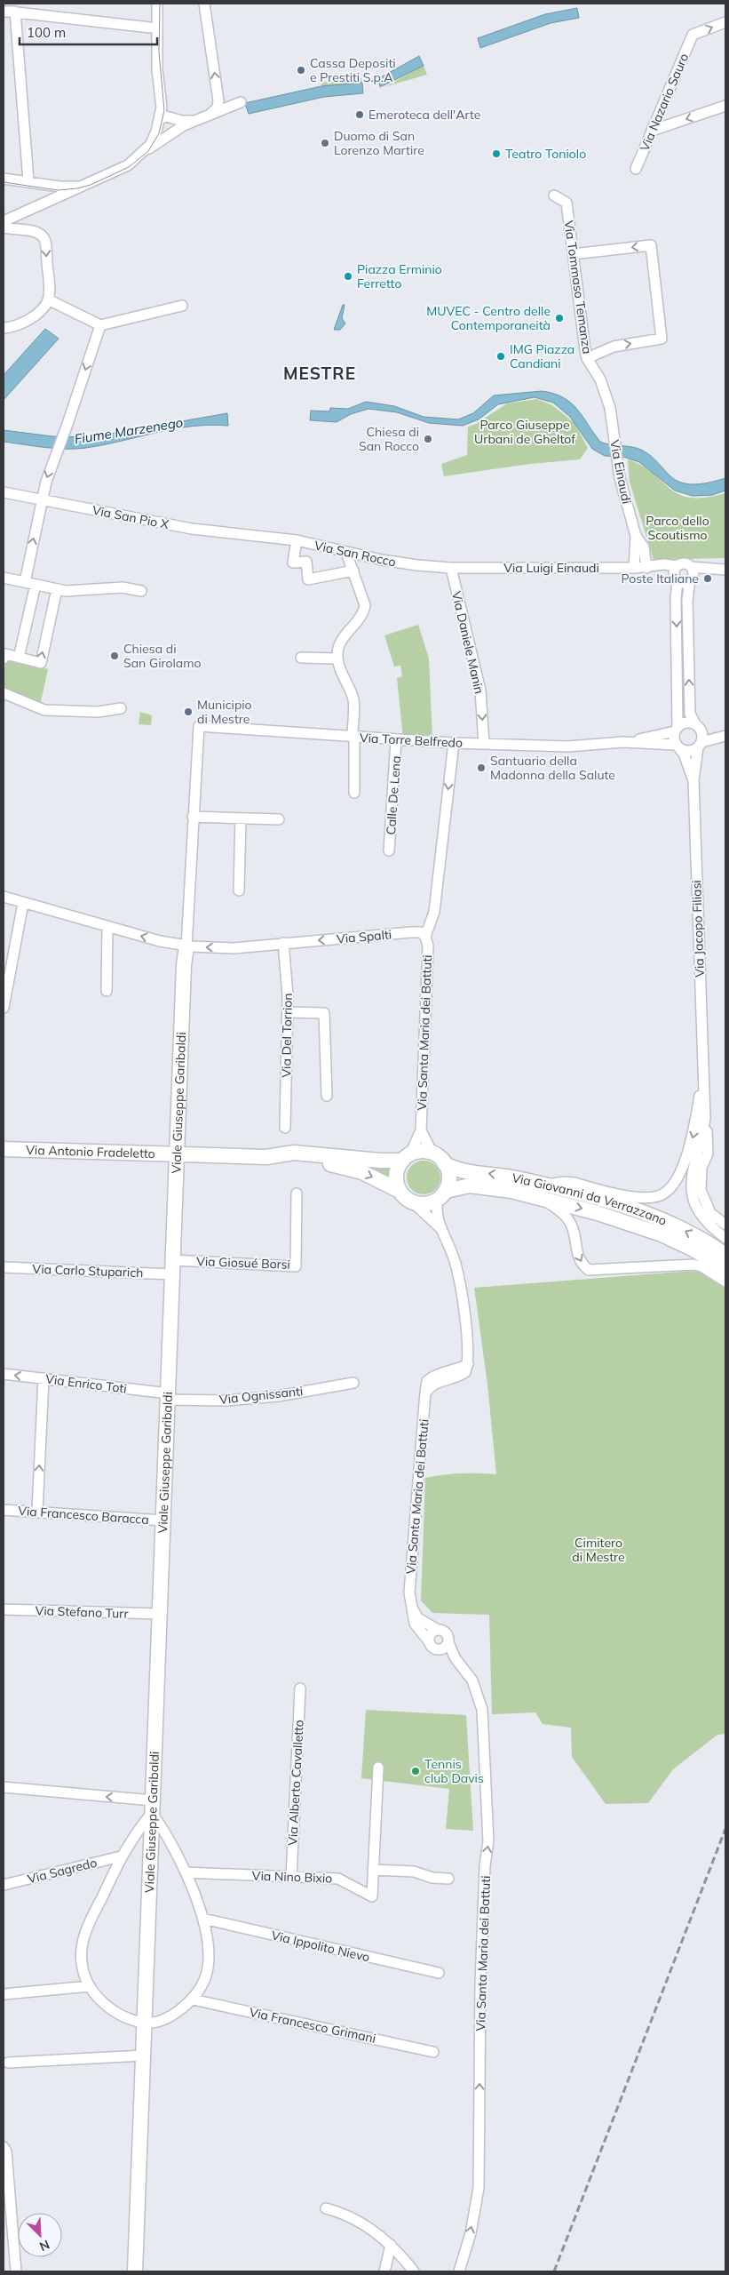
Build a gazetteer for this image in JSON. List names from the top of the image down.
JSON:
{
  "streets": {
    "street": [
      "Via Nazario Sauro",
      "Via Tommaso Temanza",
      "Via Einaudi",
      "Via San Pio X",
      "Via San Rocco",
      "Via Luigi Einaudi",
      "Via Daniele Manin",
      "Via Torre Belfredo",
      "Calle De Lena",
      "Via Jacopo Filiasi",
      "Via Spalti",
      "Via Santa Maria dei Battuti",
      "Via Del Torrion",
      "Viale Giuseppe Garibaldi",
      "Via Antonio Fradeletto",
      "Via Giovanni da Verrazzano",
      "Via Giosué Borsi",
      "Via Carlo Stuparich",
      "Via Enrico Toti",
      "Via Ognissanti",
      "Via Francesco Baracca",
      "Via Stefano Turr",
      "Via Alberto Cavalletto",
      "Via Sagredo",
      "Via Nino Bixio",
      "Via Ippolito Nievo",
      "Via Francesco Grimani"
    ]
  },
  "crossings": [
    ["Via Tommaso Temanza", "Via Einaudi"],
    ["Via San Pio X", "Via San Rocco"],
    ["Via San Rocco", "Via Luigi Einaudi"],
    ["Via San Rocco", "Via Daniele Manin"],
    ["Via Luigi Einaudi", "Via Daniele Manin"],
    ["Via Daniele Manin", "Via Torre Belfredo"],
    ["Via Torre Belfredo", "Calle De Lena"],
    ["Via Torre Belfredo", "Via Jacopo Filiasi"],
    ["Via Torre Belfredo", "Viale Giuseppe Garibaldi"],
    ["Via Spalti", "Via Santa Maria dei Battuti"],
    ["Via Spalti", "Via Del Torrion"],
    ["Via Spalti", "Viale Giuseppe Garibaldi"],
    ["Via Santa Maria dei Battuti", "Via Giovanni da Verrazzano"],
    ["Viale Giuseppe Garibaldi", "Via Antonio Fradeletto"],
    ["Viale Giuseppe Garibaldi", "Via Giosué Borsi"],
    ["Viale Giuseppe Garibaldi", "Via Carlo Stuparich"],
    ["Viale Giuseppe Garibaldi", "Via Enrico Toti"],
    ["Viale Giuseppe Garibaldi", "Via Ognissanti"],
    ["Viale Giuseppe Garibaldi", "Via Francesco Baracca"],
    ["Viale Giuseppe Garibaldi", "Via Stefano Turr"],
    ["Via Giosué Borsi", "Via Carlo Stuparich"],
    ["Via Enrico Toti", "Via Ognissanti"],
    ["Via Alberto Cavalletto", "Via Nino Bixio"]
  ],
  "one_way": [
    "Via Nazario Sauro",
    "Via Daniele Manin",
    "Via Spalti",
    "Via Santa Maria dei Battuti"
  ],
  "districts": ["MESTRE"],
  "water": ["Fiume Marzenego"],
  "parks": ["Parco Giuseppe Urbani de Gheltof", "Parco dello Scoutismo", "Cimitero di Mestre"],
  "places": [
    "Cassa Depositi e Prestiti S.p.A",
    "Emeroteca dell'Arte",
    "Duomo di San Lorenzo Martire",
    "Teatro Toniolo",
    "Piazza Erminio Ferretto",
    "MUVEC - Centro delle Contemporaneità",
    "IMG Piazza Candiani",
    "Chiesa di San Rocco",
    "Poste Italiane",
    "Chiesa di San Girolamo",
    "Municipio di Mestre",
    "Santuario della Madonna della Salute",
    "Tennis club Davis"
  ],
  "scale_bar": "100 m",
  "north": "bottom right"
}
